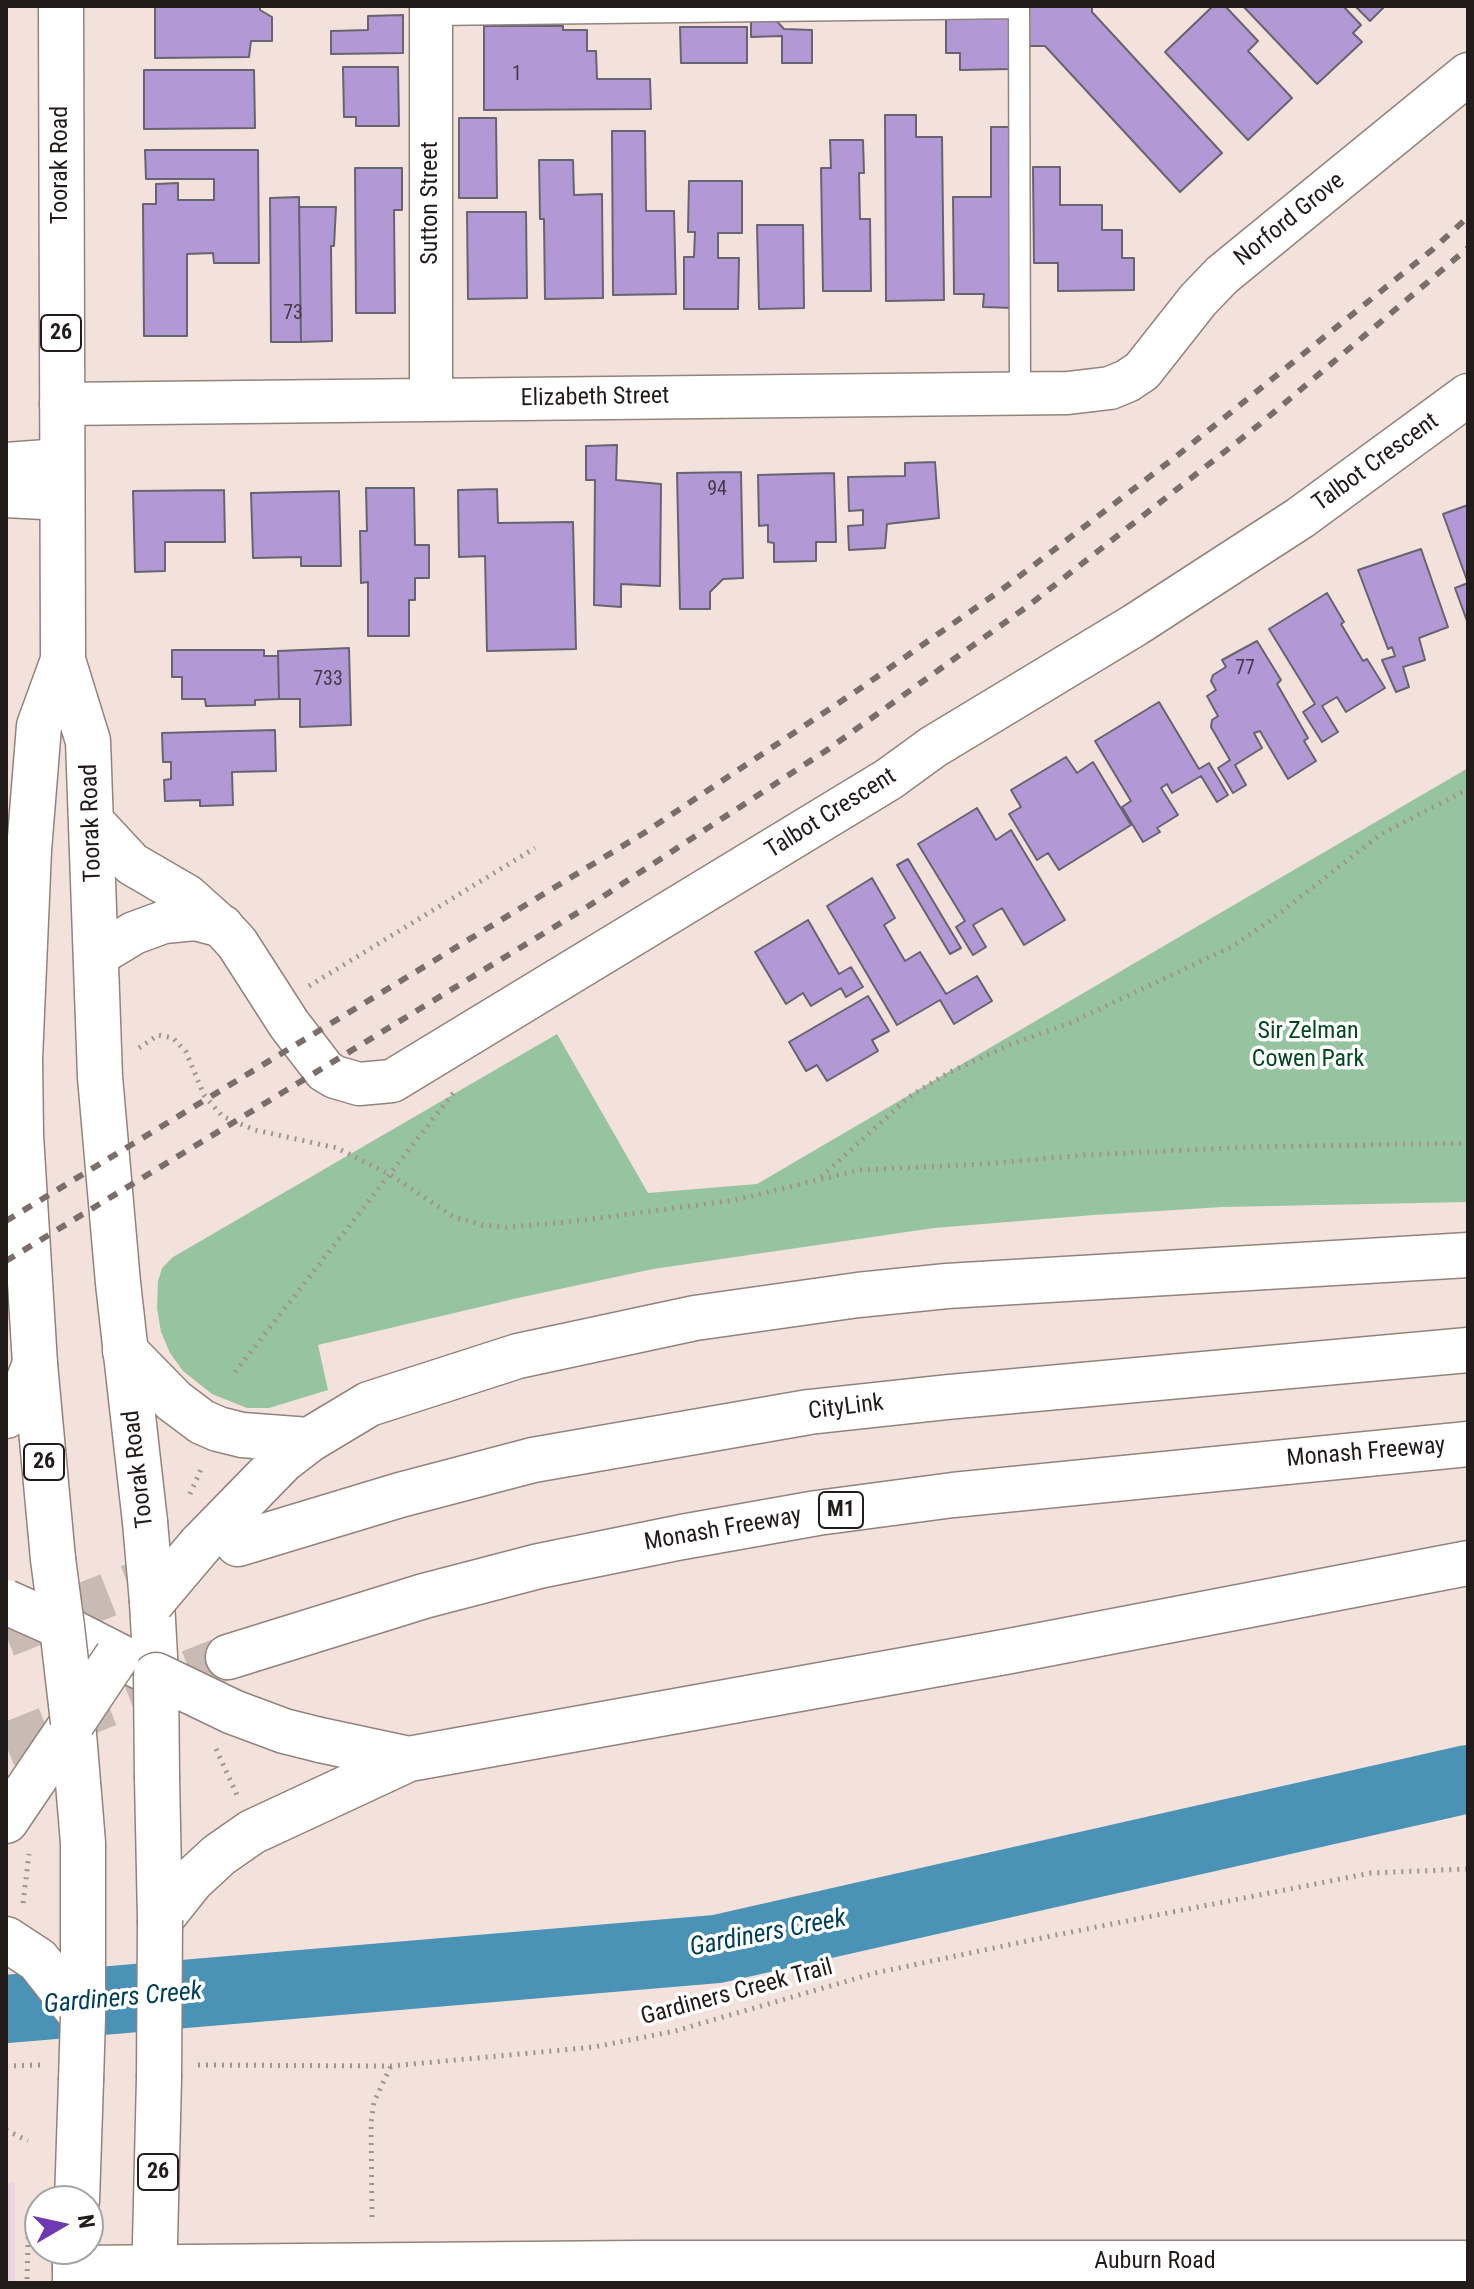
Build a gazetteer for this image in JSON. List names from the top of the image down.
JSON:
{
  "streets": {
    "main road": [
      "Toorak Road",
      "26",
      "CityLink",
      "Monash Freeway",
      "M1",
      "Auburn Road"
    ],
    "street": [
      "Sutton Street",
      "Norford Grove",
      "Elizabeth Street",
      "Talbot Crescent"
    ],
    "path": ["Gardiners Creek Trail"]
  },
  "crossings": [
    ["Toorak Road", "Elizabeth Street"],
    ["Toorak Road", "Talbot Crescent"],
    ["Toorak Road", "Gardiners Creek Trail"],
    ["Toorak Road", "Auburn Road"],
    ["Sutton Street", "Elizabeth Street"],
    ["Norford Grove", "Elizabeth Street"]
  ],
  "water": ["Gardiners Creek"],
  "parks": ["Sir Zelman Cowen Park"],
  "house_numbers": [
    "1",
    "73",
    "94",
    "77",
    "733"
  ],
  "north": "right"
}
